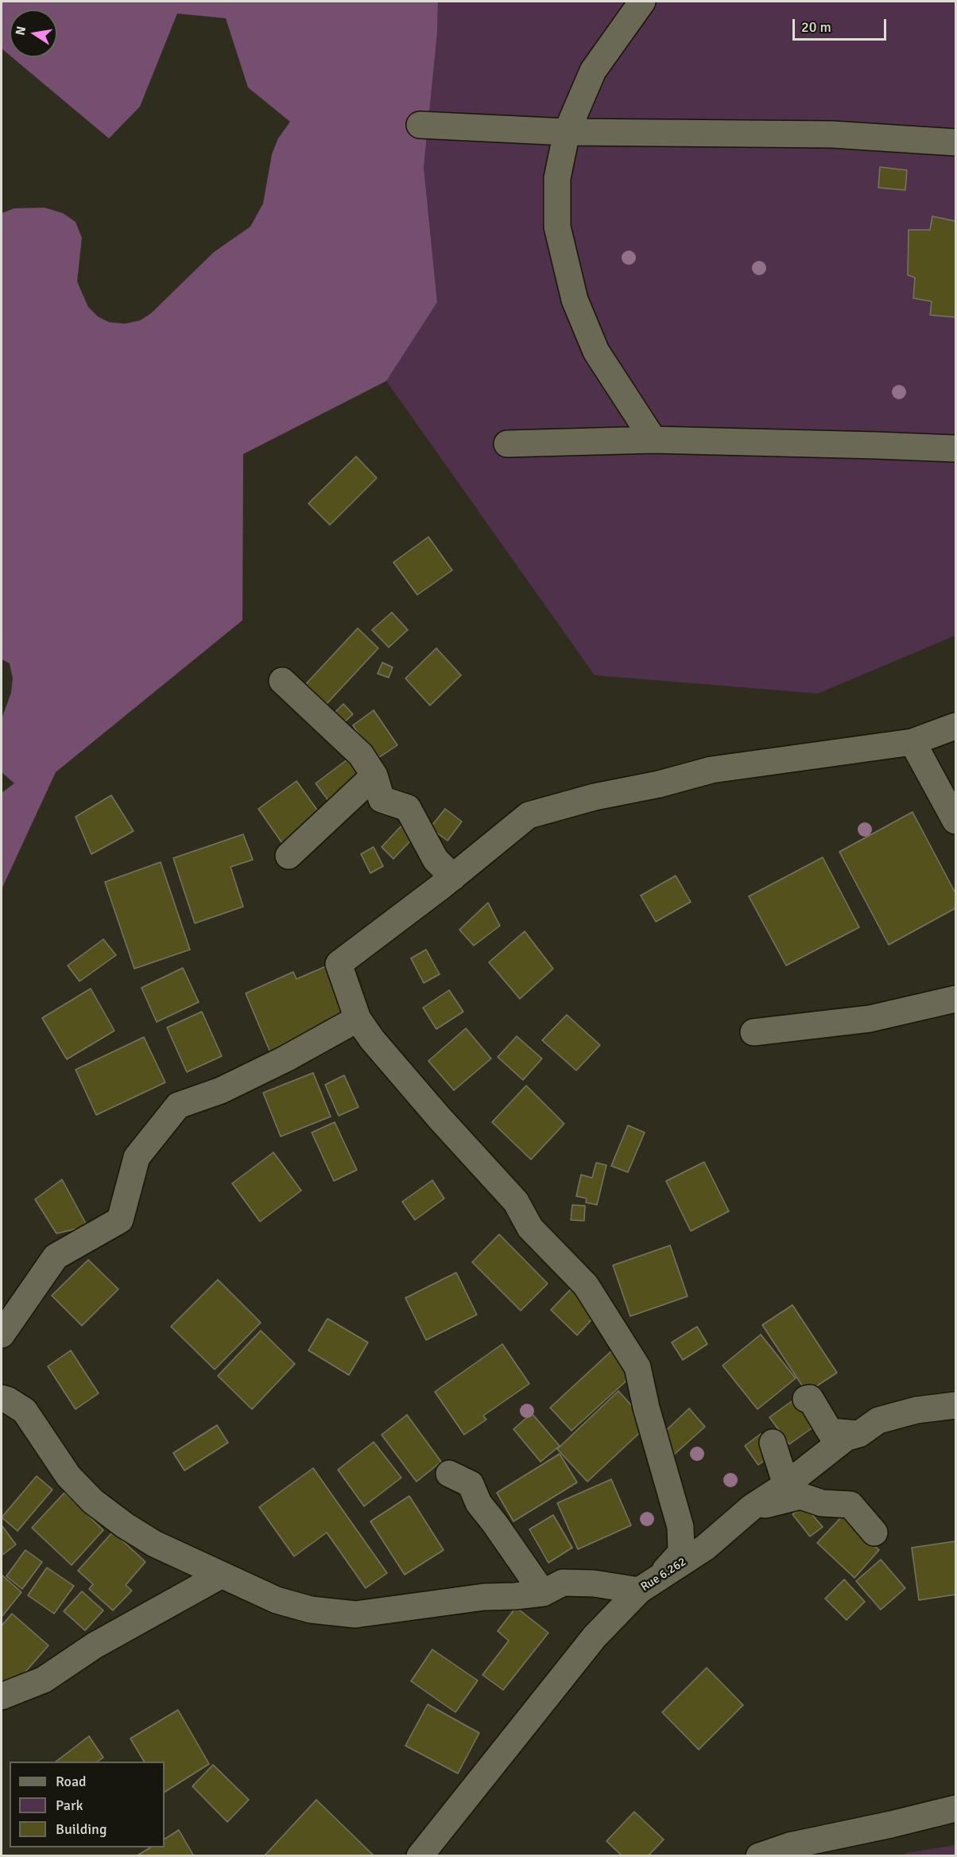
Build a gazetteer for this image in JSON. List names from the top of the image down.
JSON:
{
  "streets": {
    "street": ["Rue 6.262"]
  },
  "legend": ["Road", "Park", "Building"],
  "scale_bar": "20 m",
  "north": "left"
}
